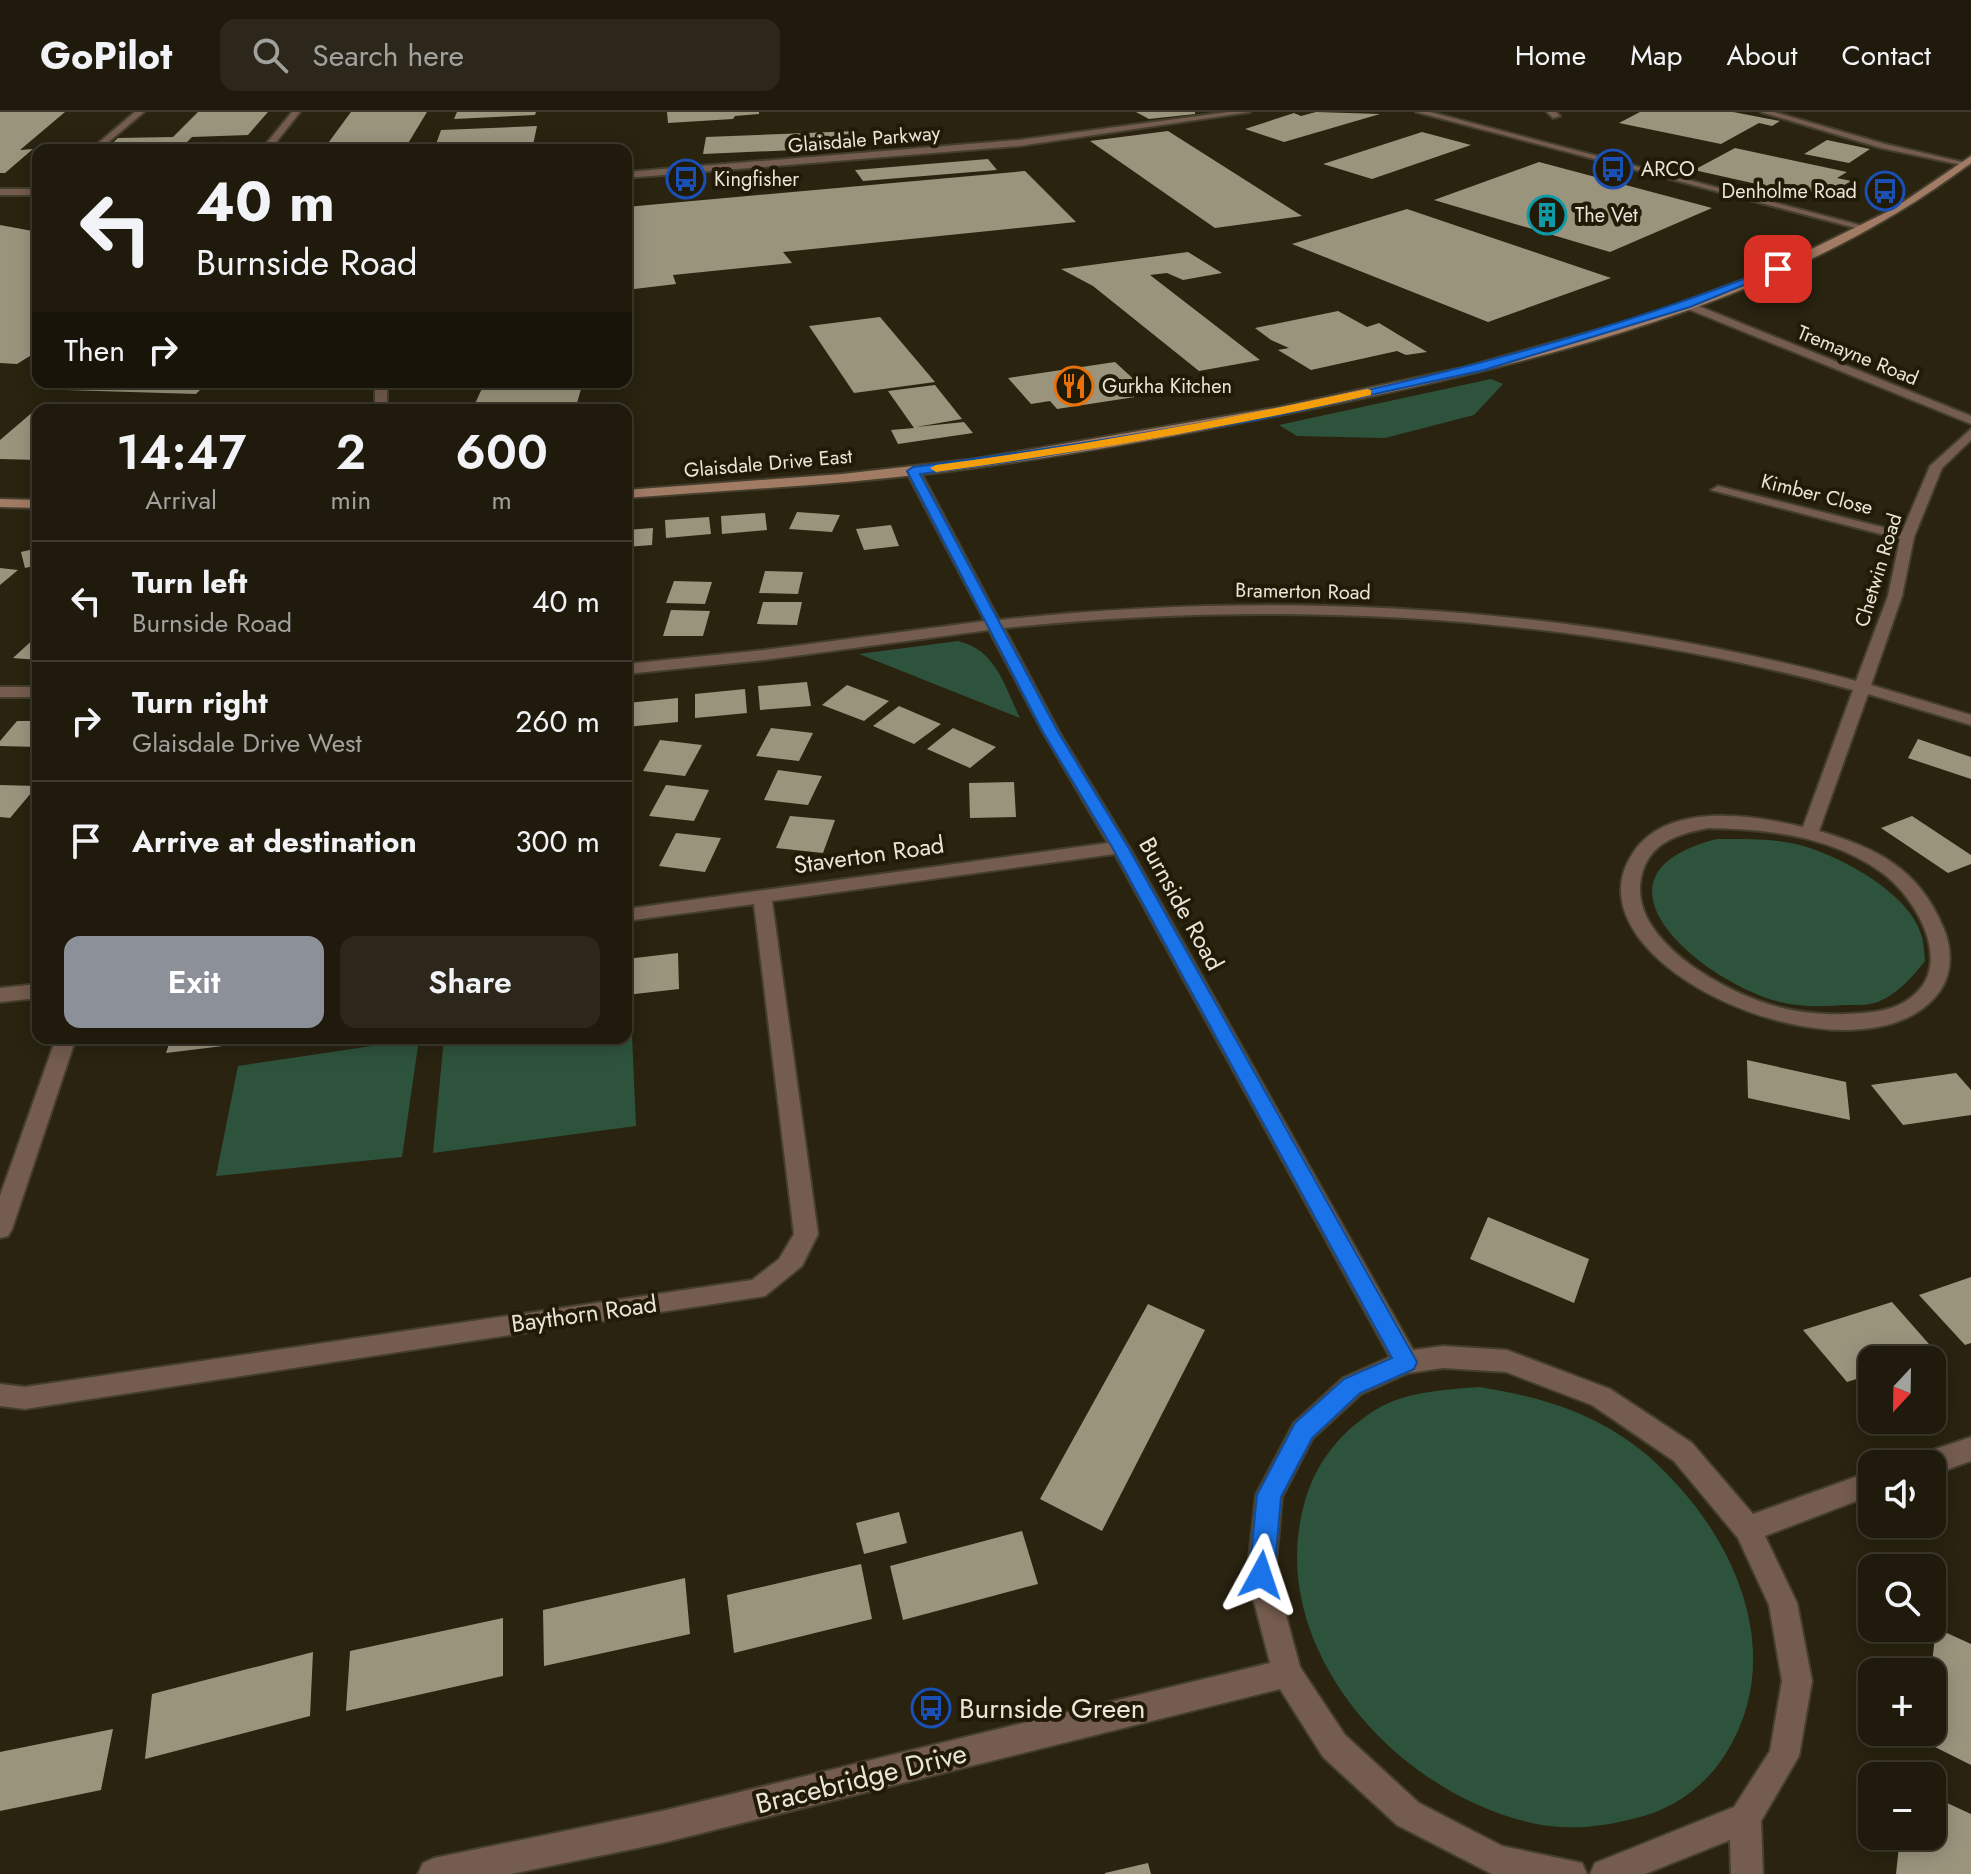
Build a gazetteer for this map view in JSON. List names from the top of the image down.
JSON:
{
  "streets": {
    "street": [
      "Glaisdale Parkway",
      "Tremayne Road",
      "Glaisdale Drive East",
      "Kimber Close",
      "Chetwin Road",
      "Bramerton Road",
      "Staverton Road",
      "Burnside Road",
      "Baythorn Road",
      "Bracebridge Drive"
    ]
  },
  "crossings": [
    ["Tremayne Road", "Glaisdale Drive East"],
    ["Glaisdale Drive East", "Burnside Road"],
    ["Kimber Close", "Chetwin Road"],
    ["Chetwin Road", "Bramerton Road"],
    ["Bramerton Road", "Burnside Road"],
    ["Staverton Road", "Burnside Road"],
    ["Staverton Road", "Baythorn Road"]
  ],
  "places": {
    "bus stop": [
      "ARCO",
      "Kingfisher",
      "Denholme Road",
      "Burnside Green"
    ],
    "building": ["The Vet"],
    "restaurant": ["Gurkha Kitchen"]
  },
  "north": "bottom",
  "page": {
    "header": "GoPilot",
    "search": "Search here",
    "nav": [
      "Home",
      "Map",
      "About",
      "Contact"
    ],
    "turn": ["40 m", "Burnside Road"],
    "then": "Then",
    "eta": [
      "14:47",
      "Arrival",
      "2",
      "min",
      "600",
      "m"
    ],
    "list": [
      {
        "name": "Turn left",
        "note": "Burnside Road",
        "value": "40 m"
      },
      {
        "name": "Turn right",
        "note": "Glaisdale Drive West",
        "value": "260 m"
      },
      {
        "name": "Arrive at destination",
        "value": "300 m"
      }
    ],
    "buttons": ["Exit", "Share"],
    "map_buttons": ["+", "−"]
  }
}
